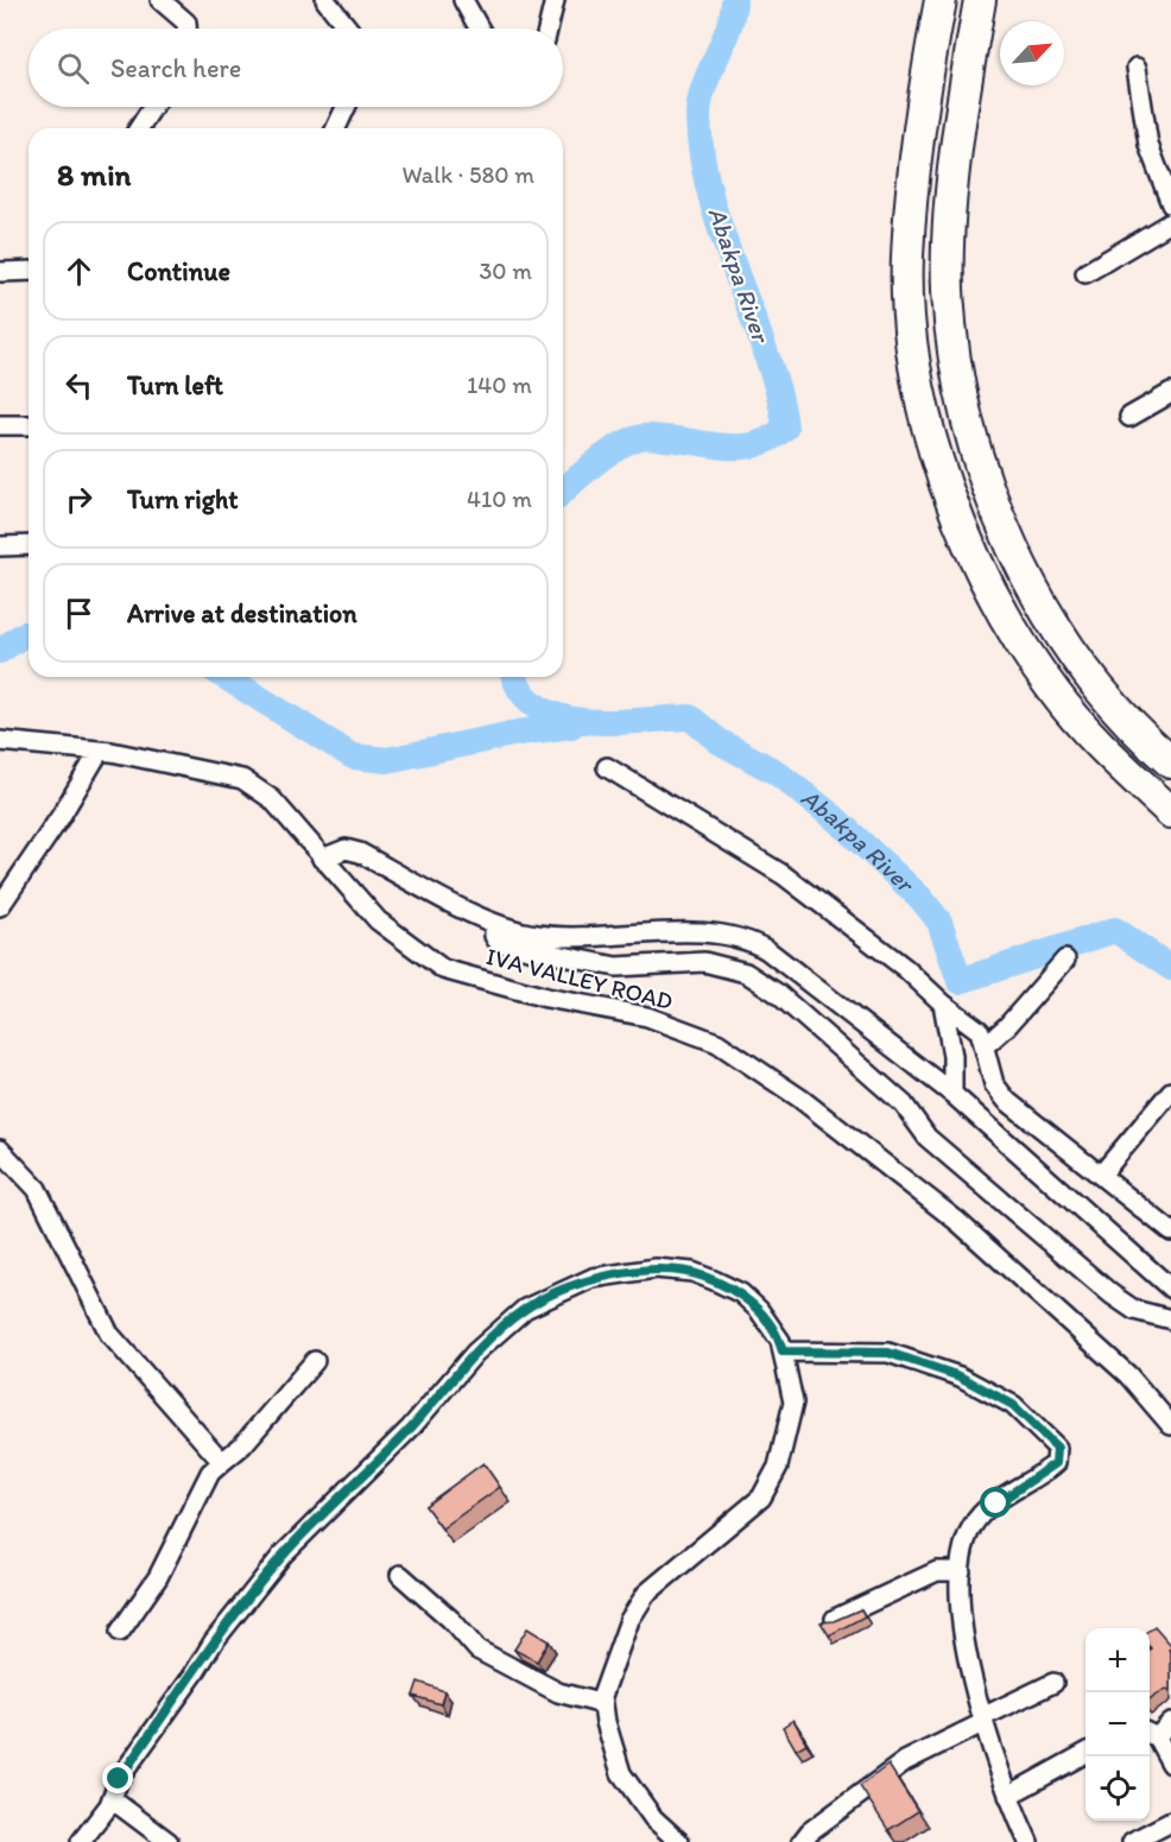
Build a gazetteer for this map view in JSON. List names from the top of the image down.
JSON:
{
  "streets": {
    "street": ["IVA VALLEY ROAD"]
  },
  "water": ["Abakpa River"],
  "north": "top right",
  "page": {
    "search": "Search here",
    "heading": ["8 min", "Walk · 580 m"],
    "list": [
      ["Continue", "30 m"],
      ["Turn left", "140 m"],
      ["Turn right", "410 m"],
      "Arrive at destination"
    ],
    "map_buttons": ["+", "−"]
  }
}
